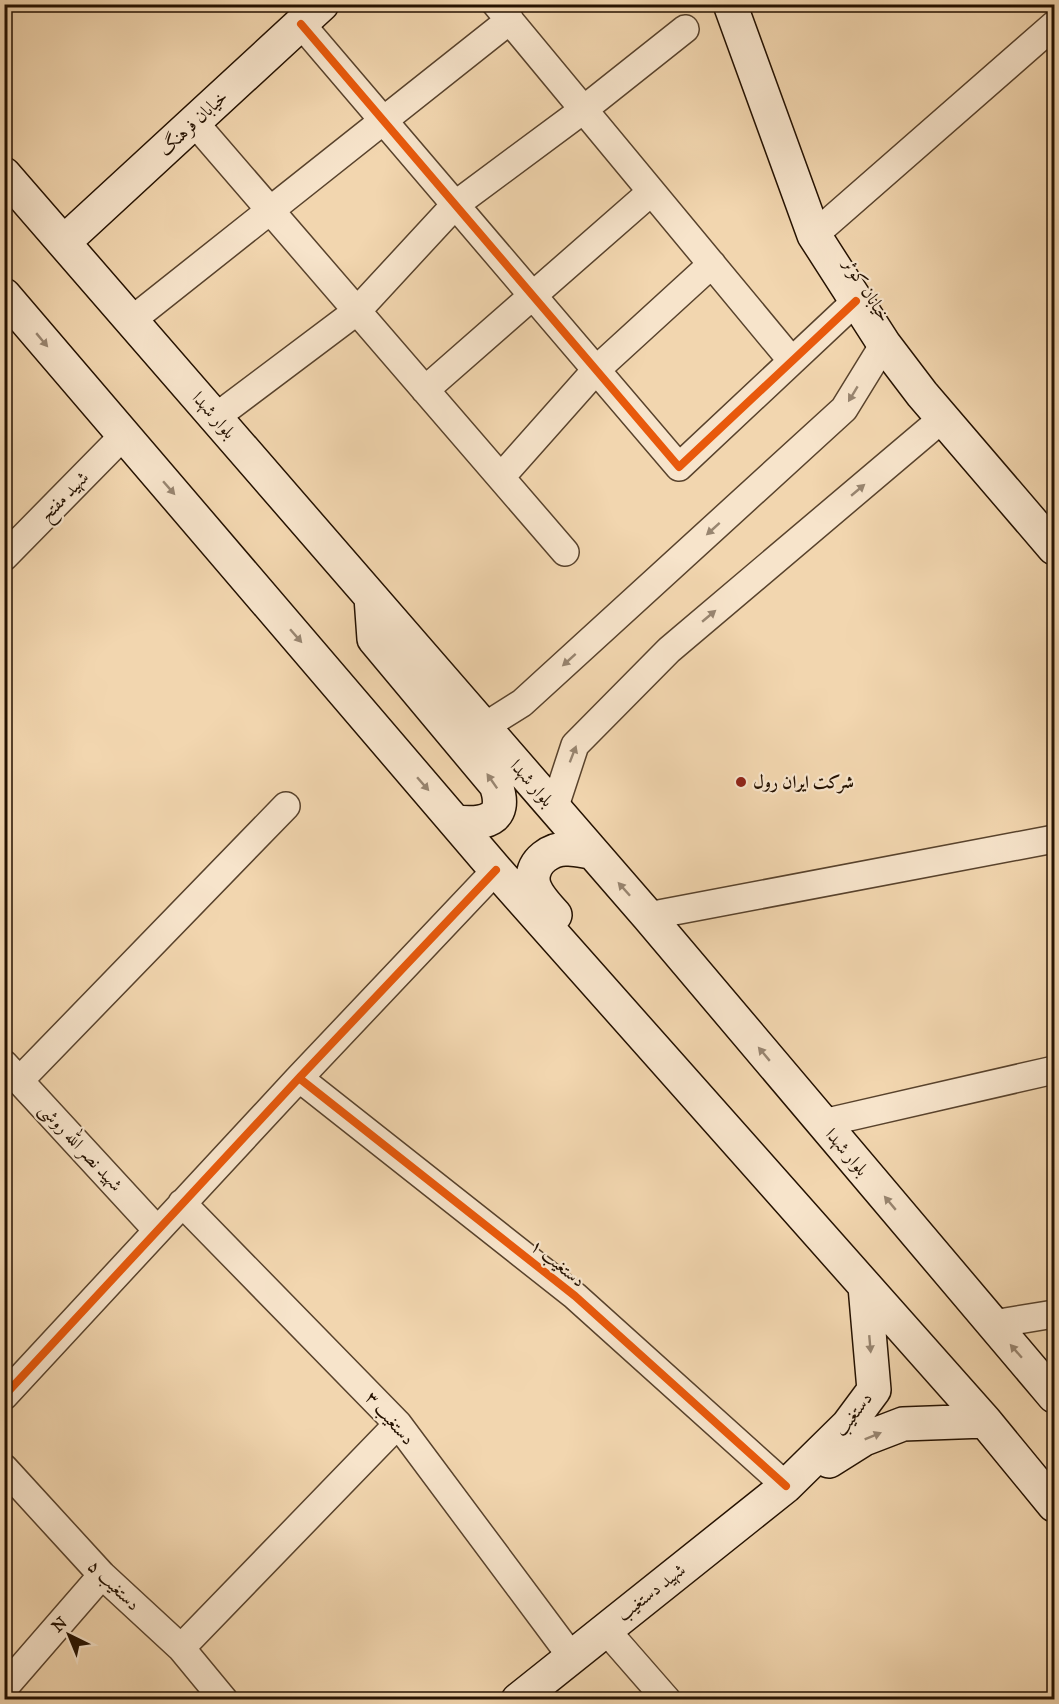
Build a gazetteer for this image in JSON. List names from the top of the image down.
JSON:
{
  "streets": {
    "main road": [
      "خیابان فرهنگ",
      "خیابان کوثر",
      "بلوار شهدا",
      "دستغیب",
      "شهید دستغیب"
    ],
    "street": [
      "شهید مفتح",
      "شهید نصر الله روشی",
      "دستغیب ۱",
      "دستغیب ۳",
      "دستغیب ۵"
    ]
  },
  "crossings": [
    ["خیابان فرهنگ", "بلوار شهدا"],
    ["دستغیب ۱", "دستغیب"],
    ["دستغیب ۱", "شهید دستغیب"],
    ["دستغیب", "شهید دستغیب"],
    ["دستغیب ۳", "شهید دستغیب"]
  ],
  "one_way": ["دستغیب"],
  "places": ["شرکت ایران رول"],
  "north": "top left"
}
